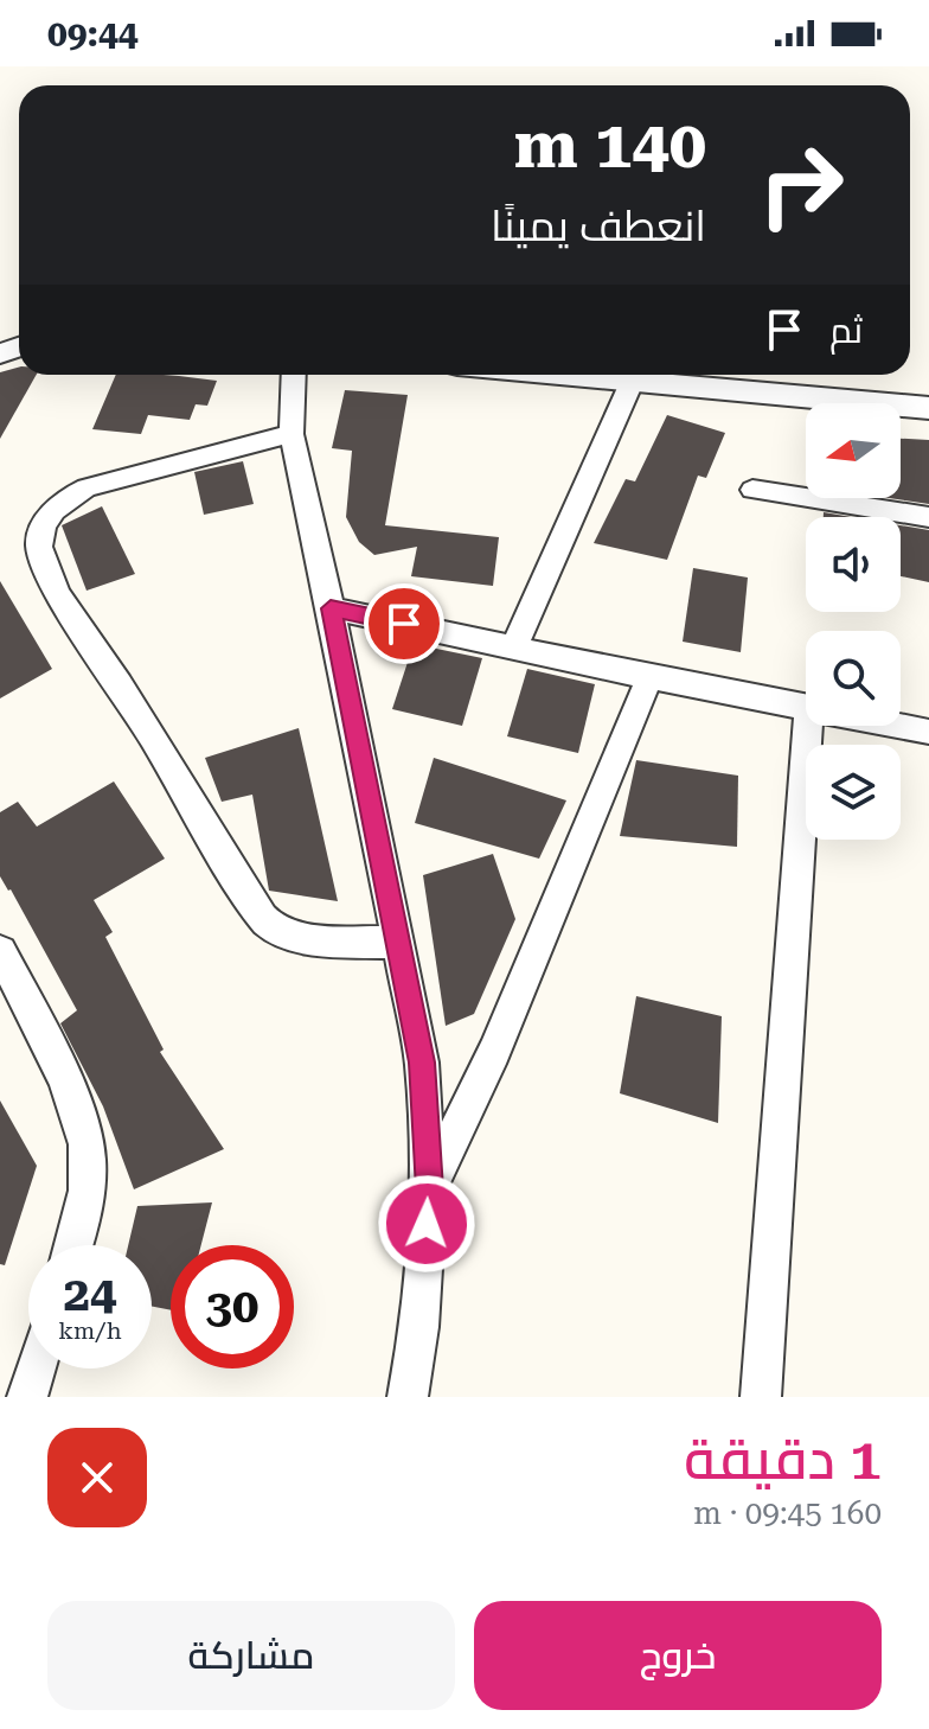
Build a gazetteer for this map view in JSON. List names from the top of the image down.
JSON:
{
  "north": "left",
  "page": {
    "status": "09:44",
    "turn": ["140 m", "انعطف يمينًا"],
    "then": "ثم",
    "speed": "24 km/h",
    "limit": "30",
    "heading": ["1 دقيقة", "160 m · 09:45"],
    "buttons": ["خروج", "مشاركة"]
  }
}
